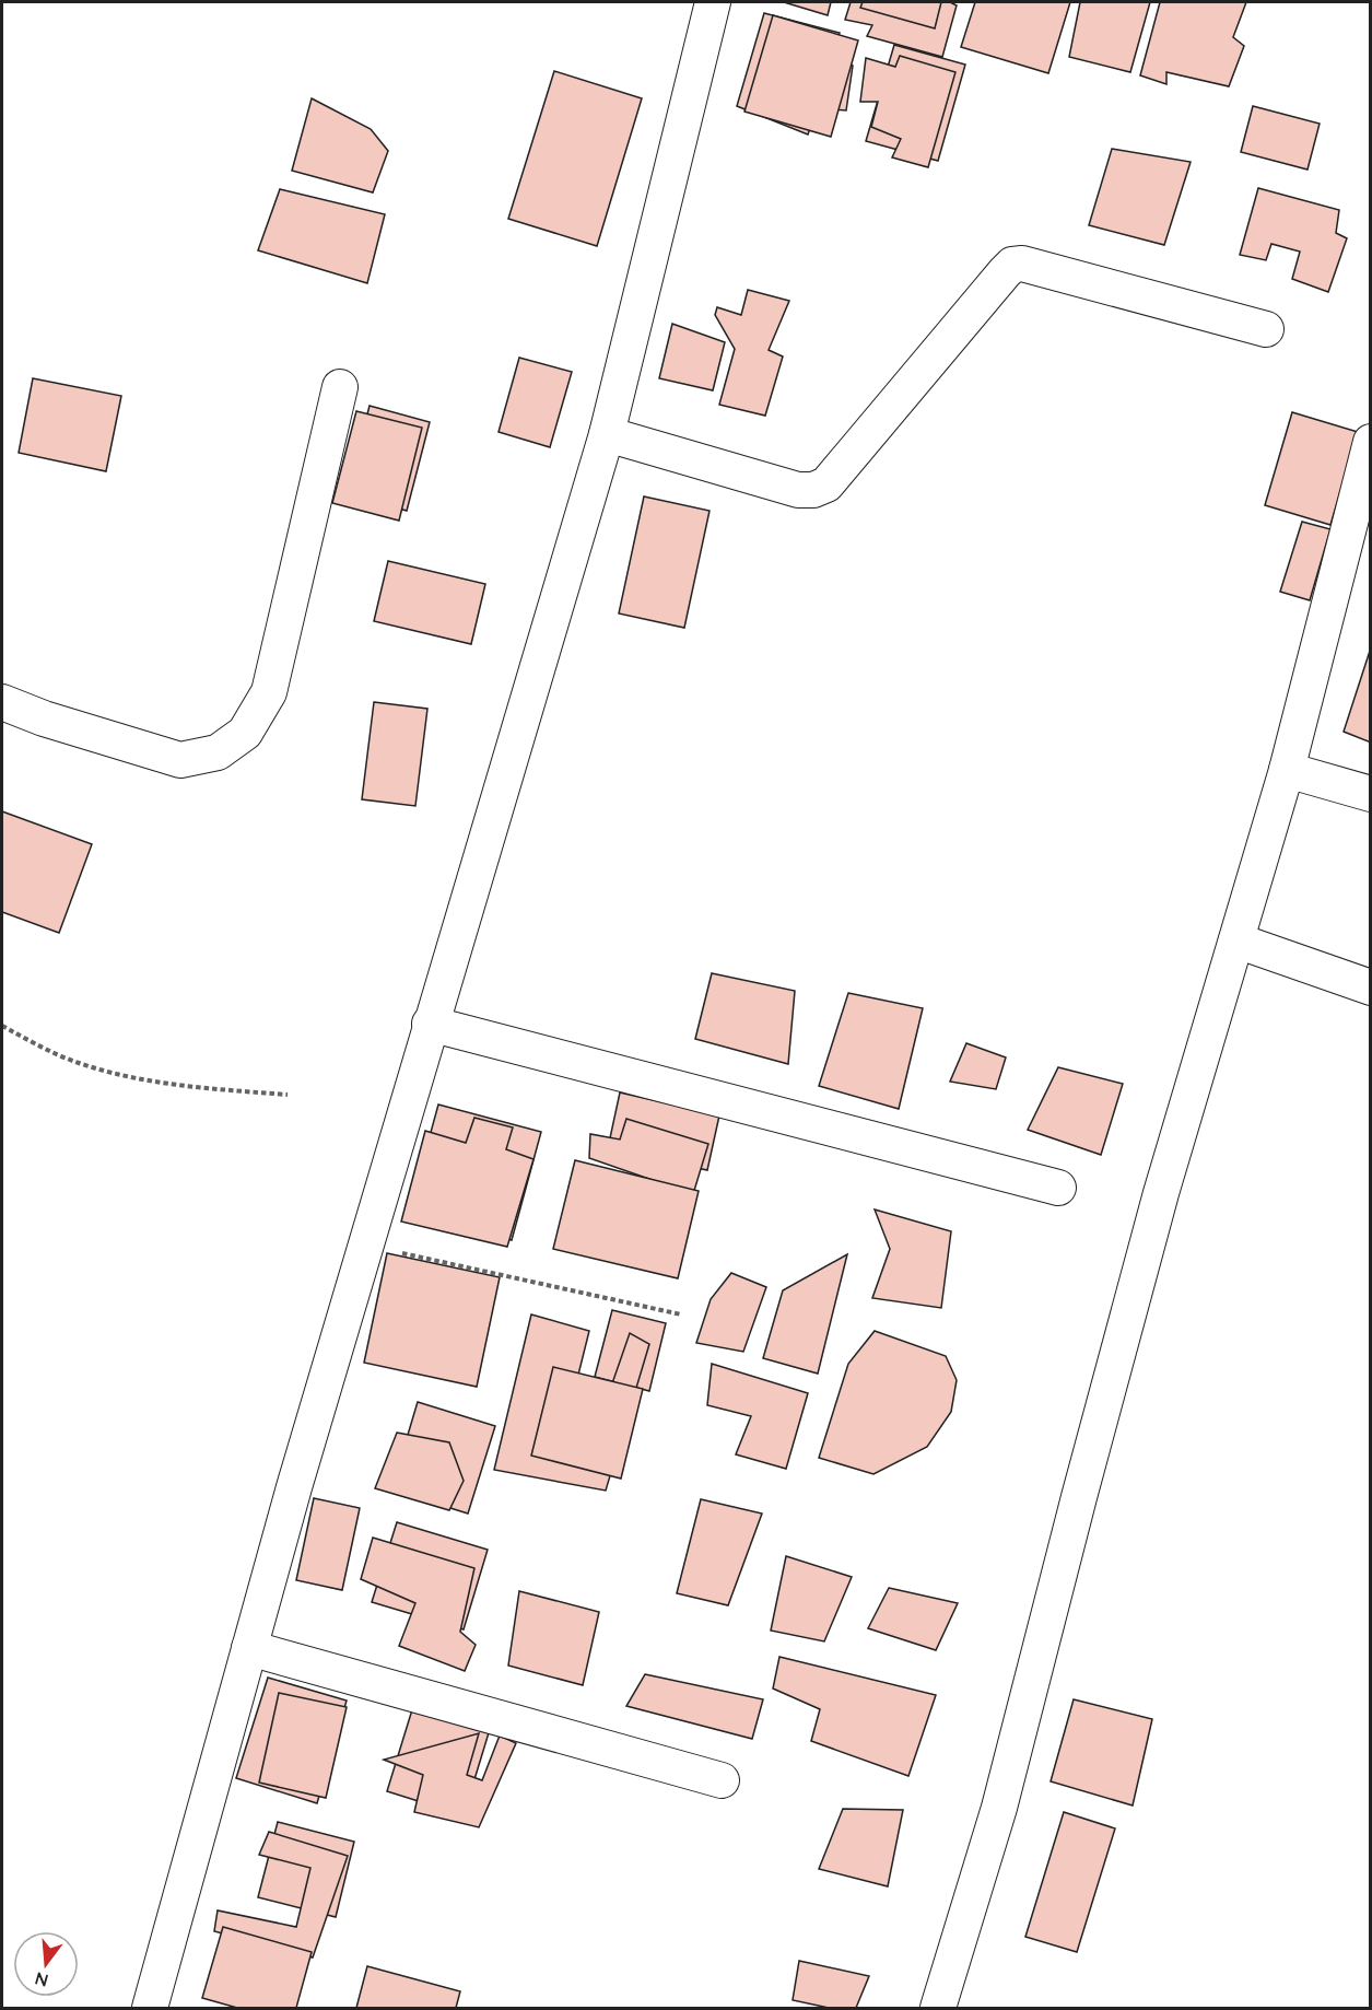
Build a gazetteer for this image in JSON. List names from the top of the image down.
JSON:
{
  "north": "bottom"
}
